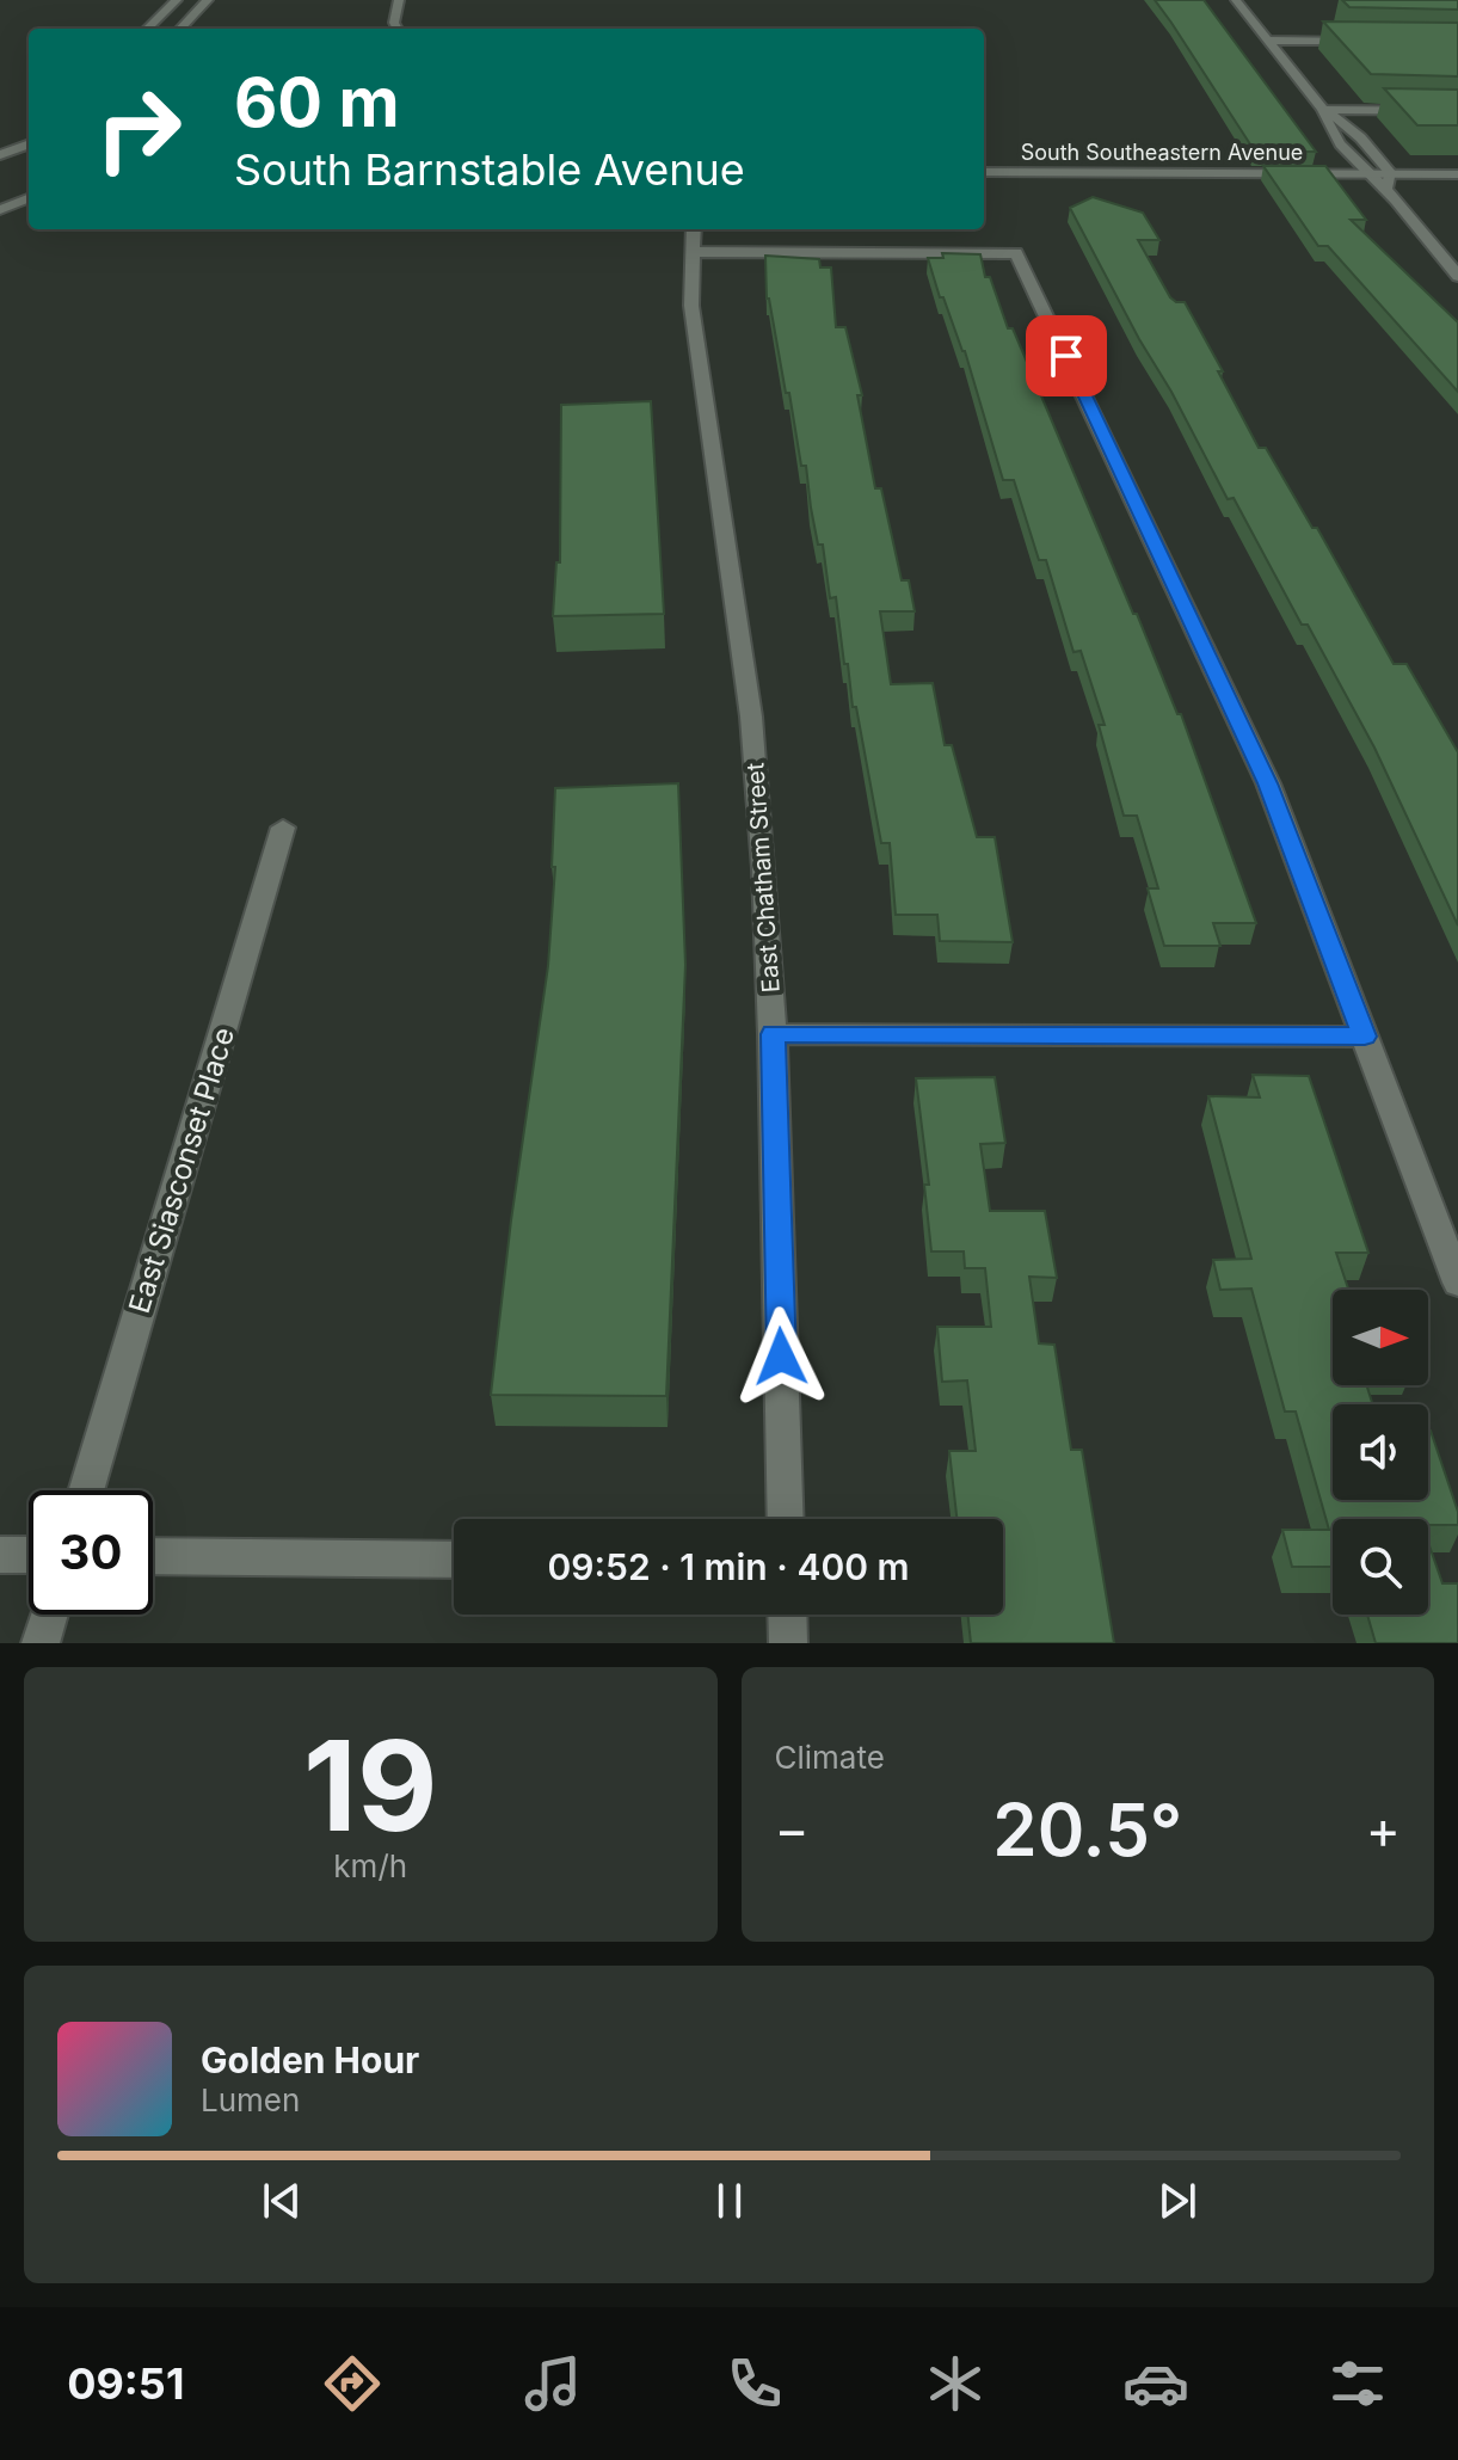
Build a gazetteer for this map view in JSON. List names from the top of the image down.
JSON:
{
  "streets": {
    "street": ["South Southeastern Avenue", "East Chatham Street", "East Siasconset Place"]
  },
  "north": "right",
  "page": {
    "turn": ["60 m", "South Barnstable Avenue"],
    "limit": "30",
    "trip": "09:52 · 1 min · 400 m",
    "tile": [
      ["19", "km/h"],
      "Climate"
    ],
    "heat": ["−", "20.5°", "+"],
    "song": ["Golden Hour", "Lumen"],
    "tabs": "09:51"
  }
}
